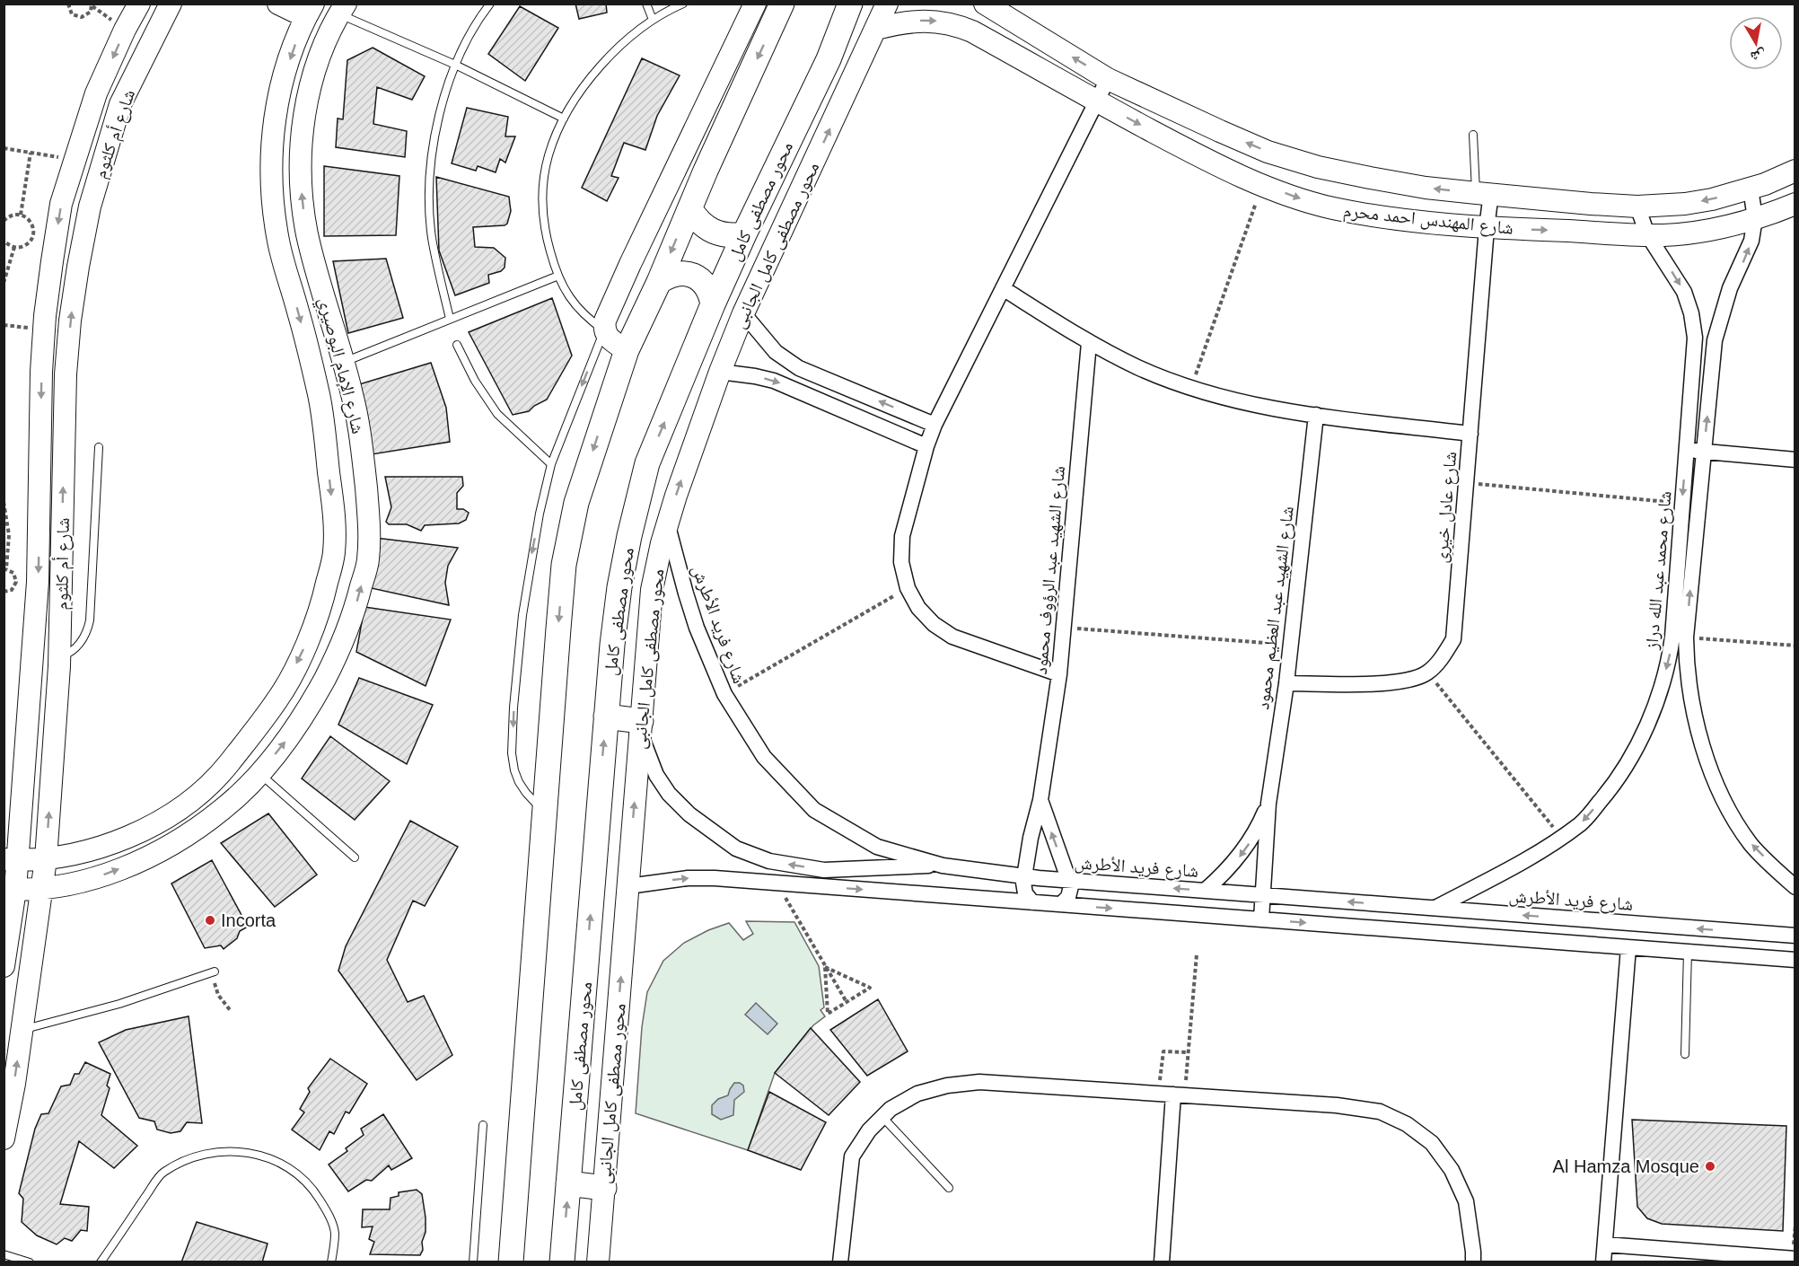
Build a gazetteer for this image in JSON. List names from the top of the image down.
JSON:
{
  "streets": {
    "main road": ["محور مصطفى كامل"],
    "street": [
      "شارع أم كلثوم",
      "شارع المهندس احمد محرم",
      "محور مصطفى كامل الجانبى",
      "شارع الإمام البوصيري",
      "شارع عادل خيرى",
      "شارع الشهيد عبد الرؤوف محمود",
      "شارع محمد عبد الله دراز",
      "شارع الشهيد عبد العظيم محمود",
      "شارع فريد الأطرش"
    ]
  },
  "crossings": [
    ["شارع أم كلثوم", "شارع الإمام البوصيري"],
    ["شارع المهندس احمد محرم", "محور مصطفى كامل الجانبى"],
    ["شارع المهندس احمد محرم", "شارع عادل خيرى"],
    ["شارع المهندس احمد محرم", "شارع محمد عبد الله دراز"],
    ["محور مصطفى كامل الجانبى", "شارع فريد الأطرش"],
    ["شارع عادل خيرى", "شارع الشهيد عبد العظيم محمود"],
    ["شارع الشهيد عبد الرؤوف محمود", "شارع فريد الأطرش"],
    ["شارع محمد عبد الله دراز", "شارع فريد الأطرش"],
    ["شارع الشهيد عبد العظيم محمود", "شارع فريد الأطرش"]
  ],
  "places": ["Incorta", "Al Hamza Mosque"],
  "north": "bottom"
}
